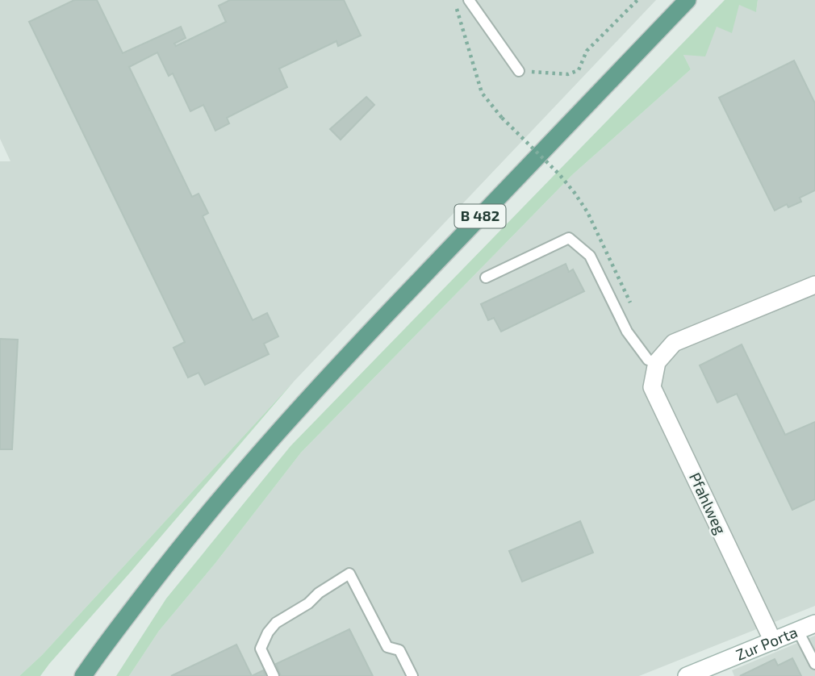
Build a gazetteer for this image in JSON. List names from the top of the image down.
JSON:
{
  "streets": {
    "main road": ["B 482"],
    "street": ["Pfahlweg", "Zur Porta"]
  },
  "crossings": [
    ["Pfahlweg", "Zur Porta"]
  ]
}
